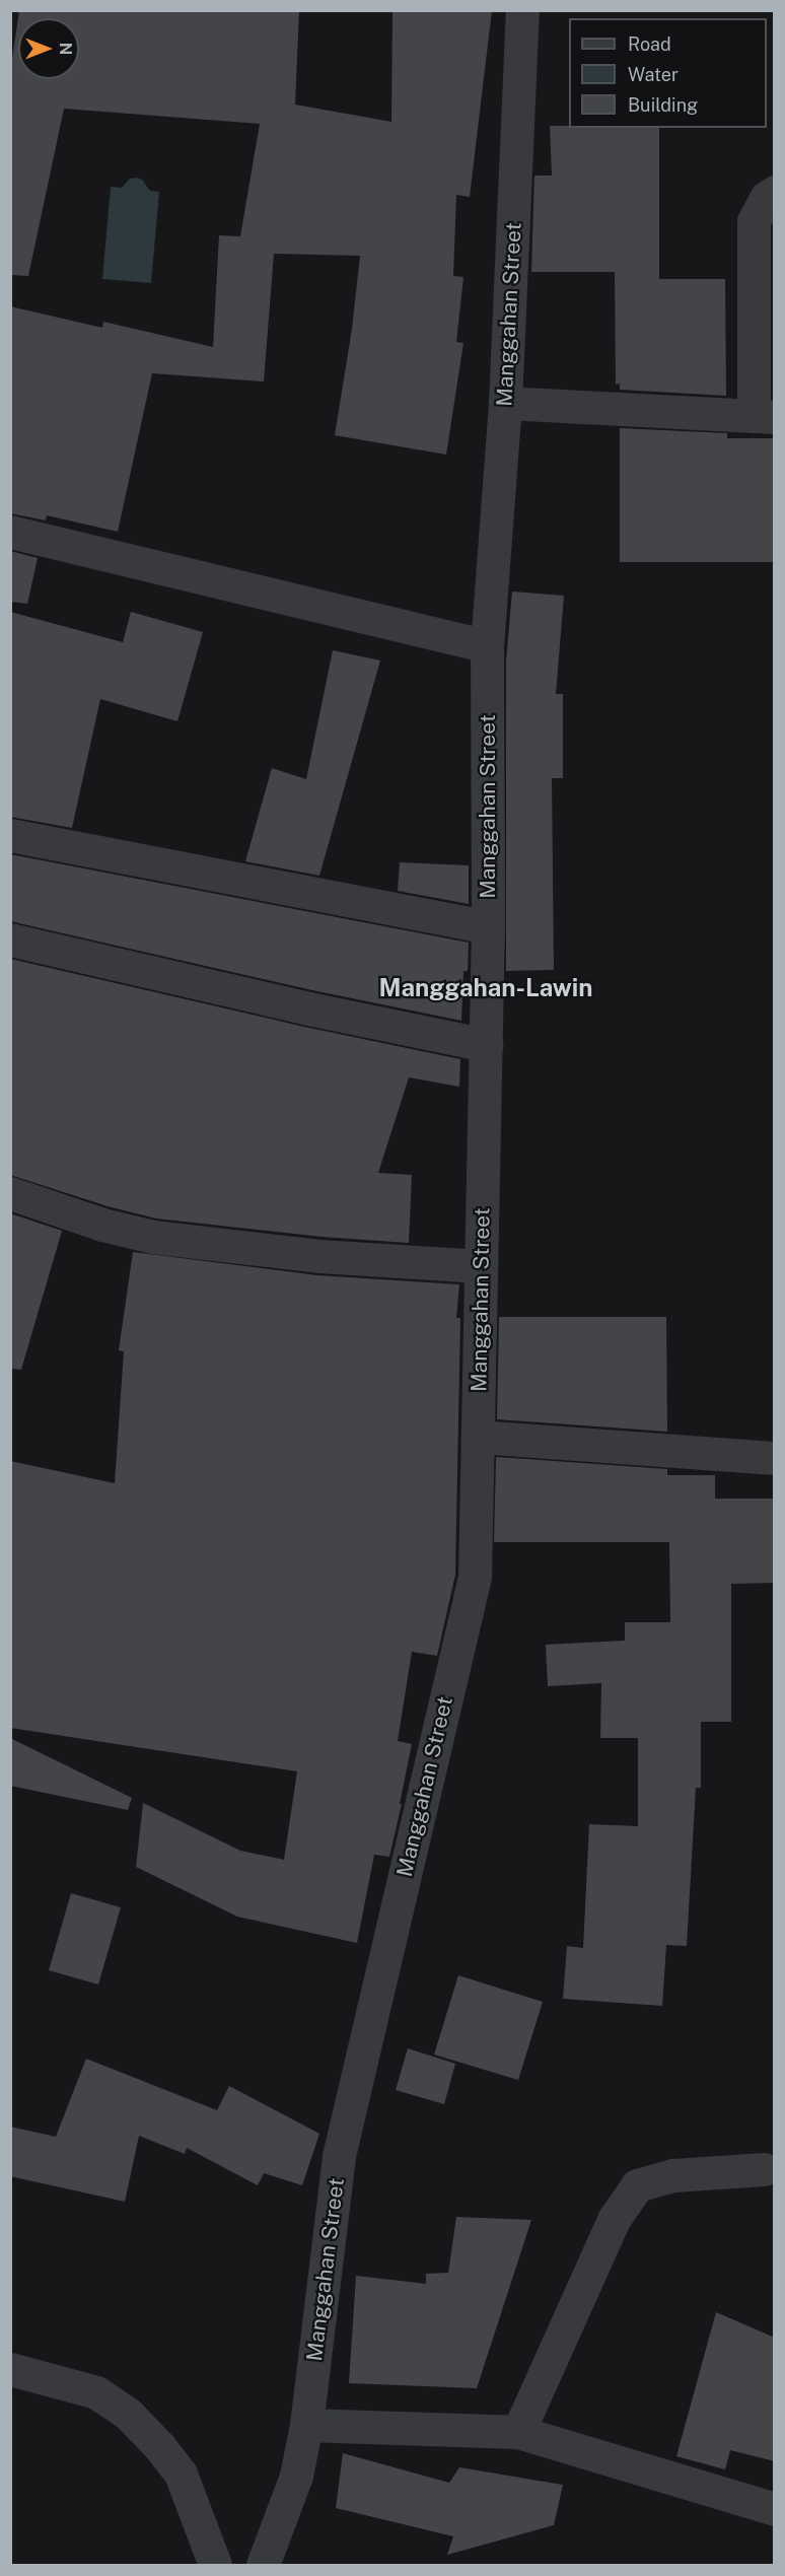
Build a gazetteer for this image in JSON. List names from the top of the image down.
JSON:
{
  "streets": {
    "street": ["Manggahan Street"]
  },
  "districts": ["Manggahan-Lawin"],
  "legend": ["Road", "Water", "Building"],
  "north": "right"
}
